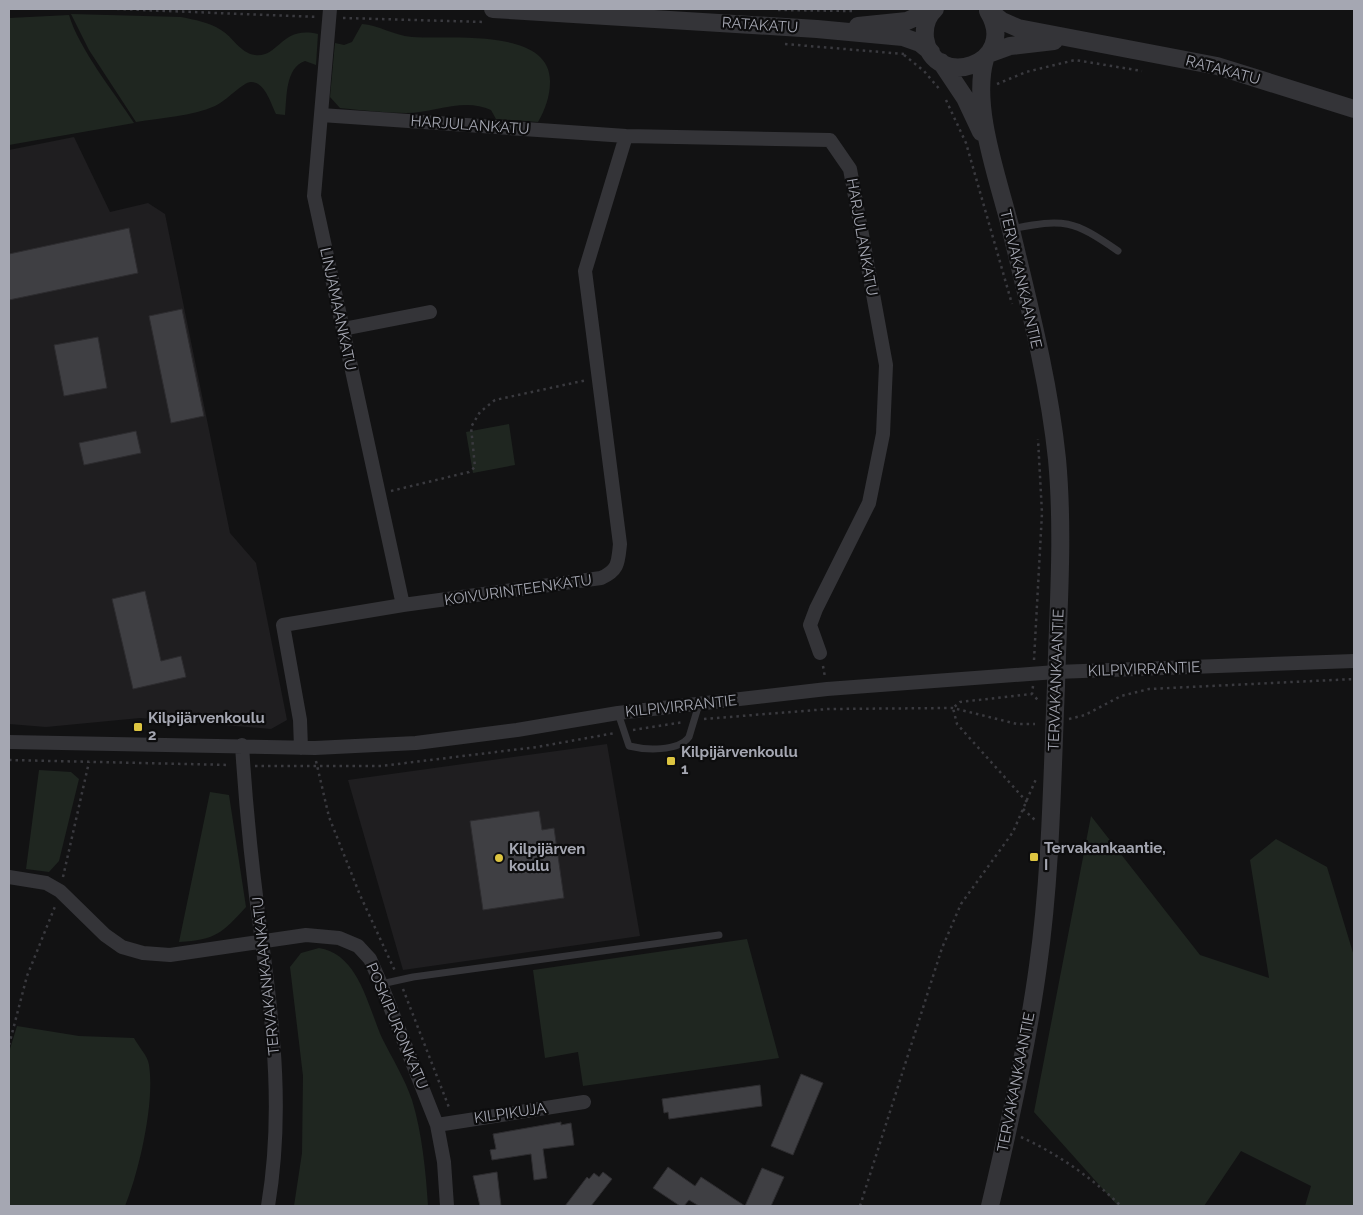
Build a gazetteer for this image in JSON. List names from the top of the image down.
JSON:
{
  "streets": {
    "street": [
      "RATAKATU",
      "HARJULANKATU",
      "TERVAKANKAANTIE",
      "LINJAMAANKATU",
      "KOIVURINTEENKATU",
      "KILPIVIRRANTIE",
      "TERVAKANKAANKATU",
      "POSKIPURONKATU",
      "KILPIKUJA"
    ]
  },
  "crossings": [
    ["RATAKATU", "TERVAKANKAANTIE"],
    ["HARJULANKATU", "LINJAMAANKATU"],
    ["HARJULANKATU", "KOIVURINTEENKATU"],
    ["TERVAKANKAANTIE", "KILPIVIRRANTIE"],
    ["LINJAMAANKATU", "KOIVURINTEENKATU"],
    ["KOIVURINTEENKATU", "KILPIVIRRANTIE"],
    ["KILPIVIRRANTIE", "TERVAKANKAANKATU"],
    ["TERVAKANKAANKATU", "POSKIPURONKATU"],
    ["POSKIPURONKATU", "KILPIKUJA"]
  ],
  "places": {
    "transit": ["Kilpijärvenkoulu 2", "Kilpijärvenkoulu 1", "Tervakankaantie, I"],
    "other": ["Kilpijärven koulu"]
  }
}
